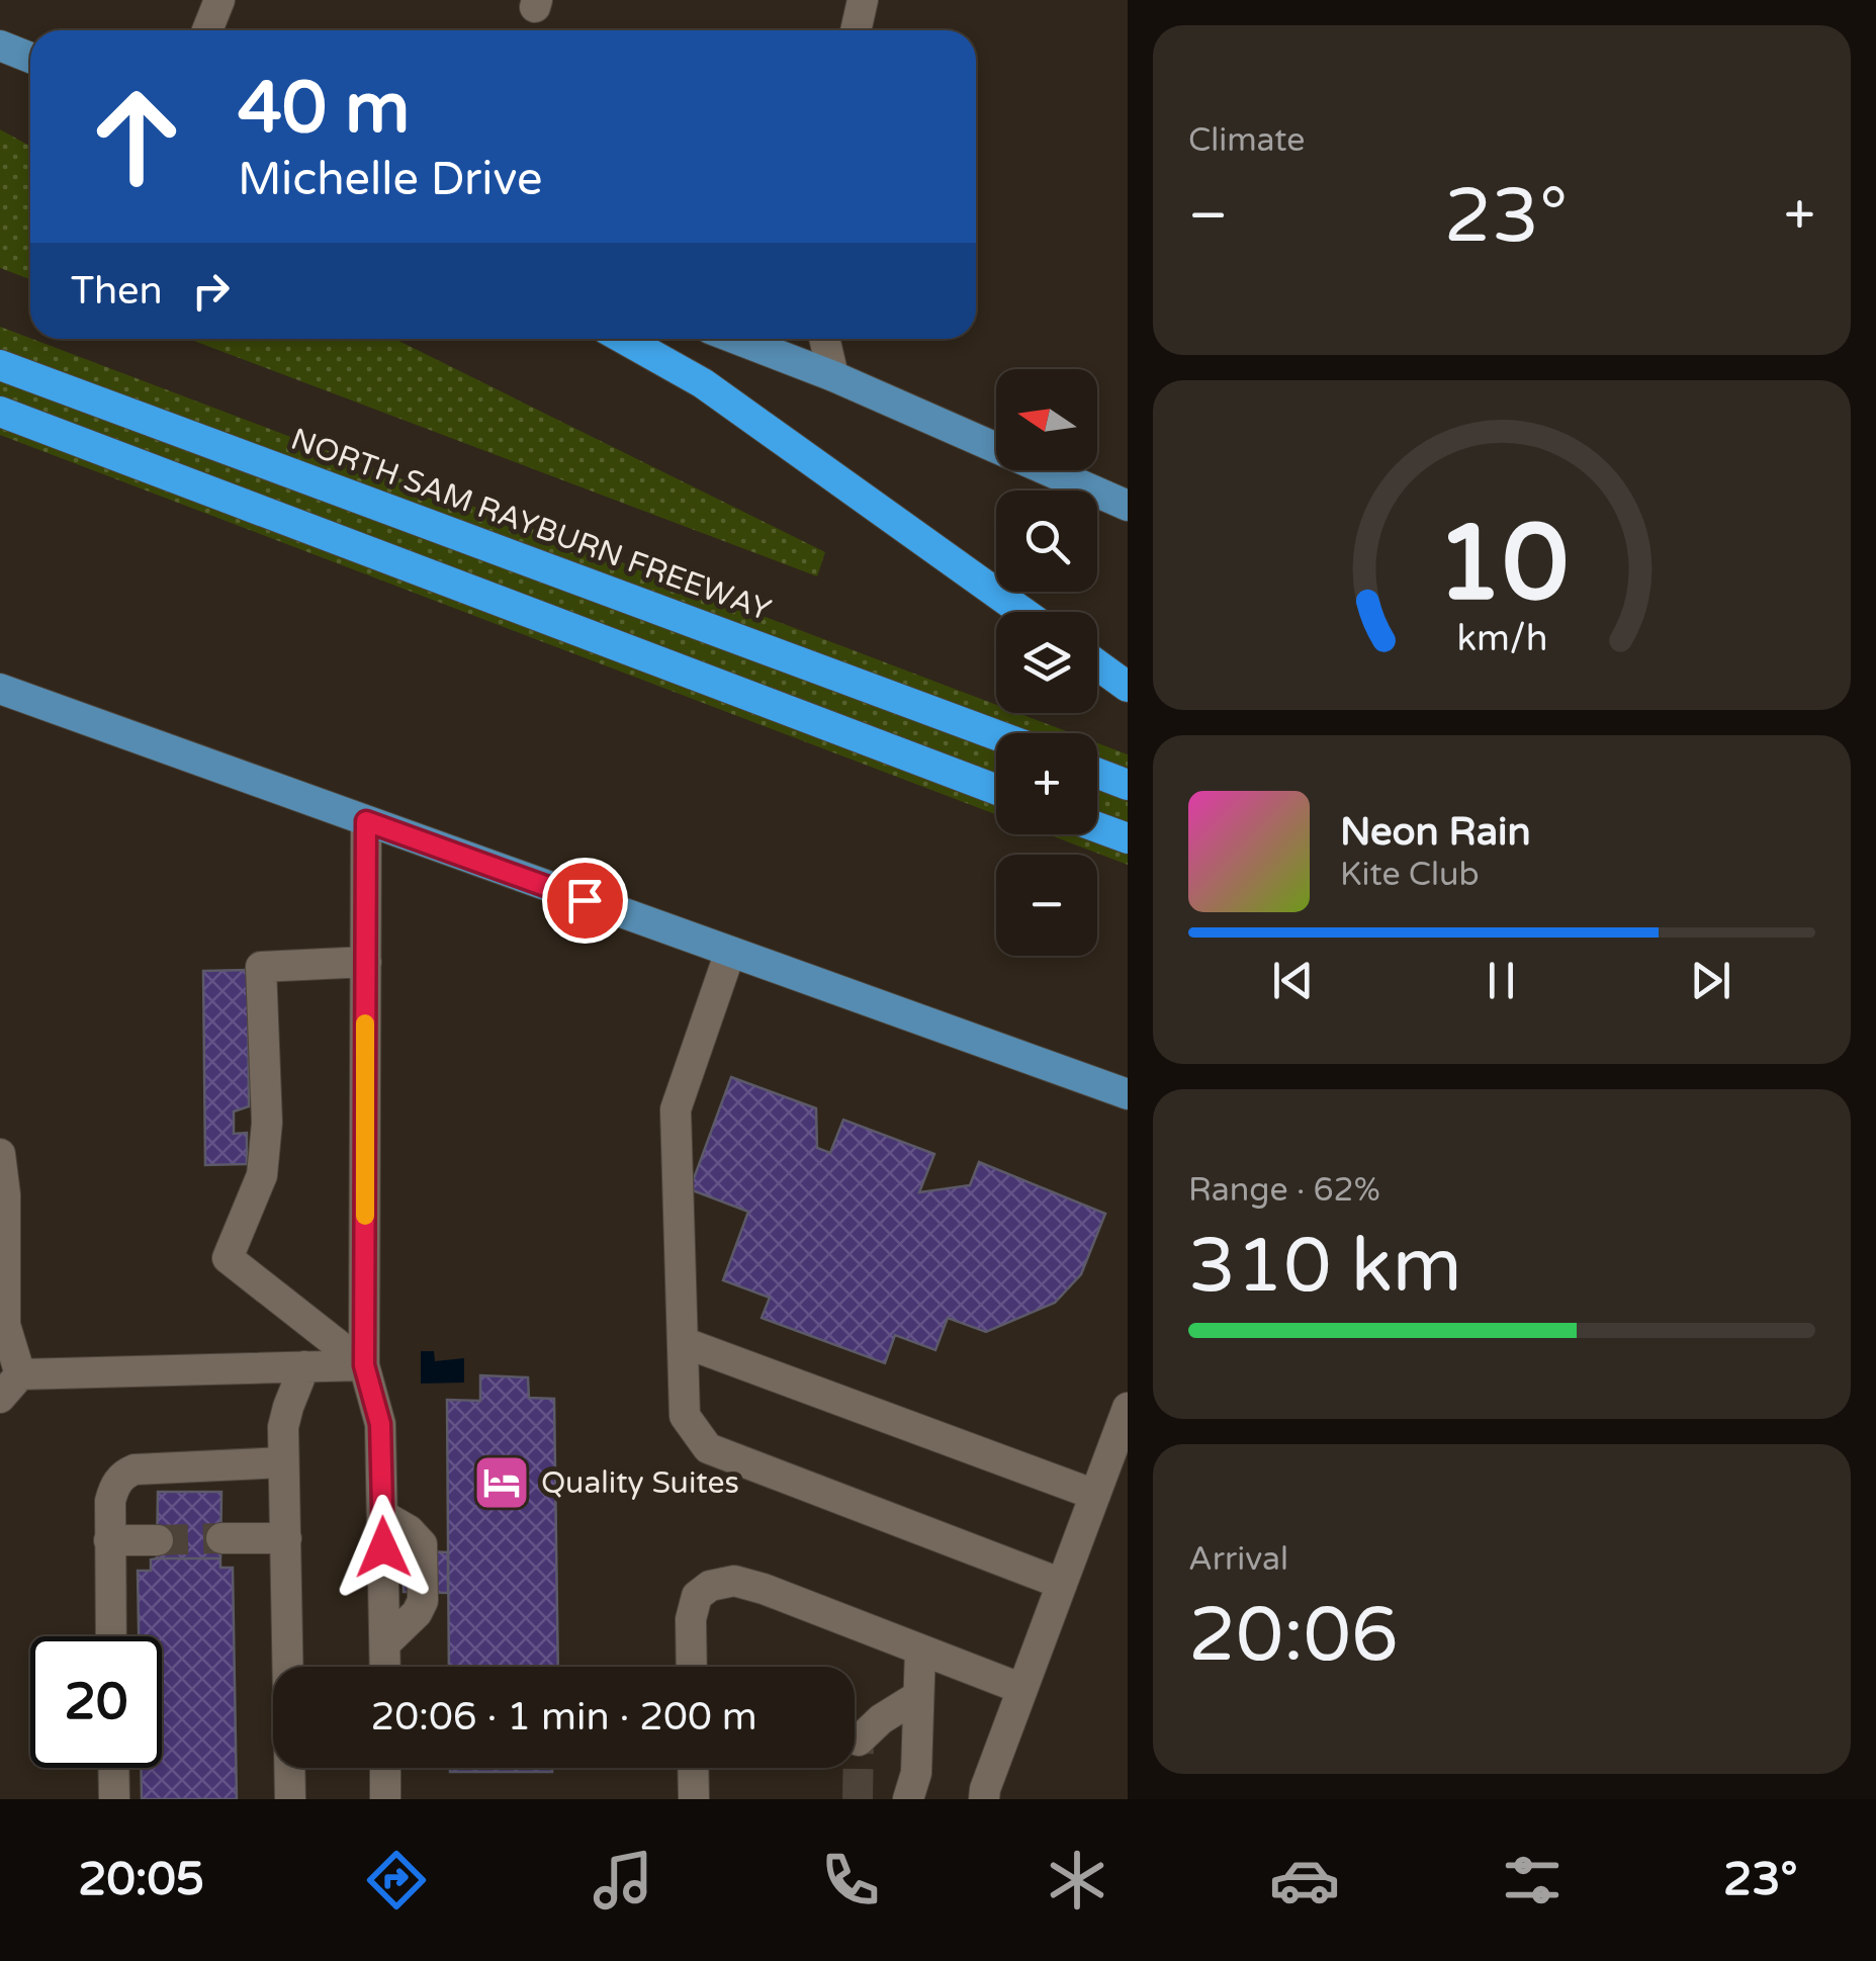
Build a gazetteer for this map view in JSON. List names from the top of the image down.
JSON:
{
  "streets": {
    "highway": ["NORTH SAM RAYBURN FREEWAY"]
  },
  "places": {
    "hotel": ["Quality Suites"]
  },
  "north": "left",
  "page": {
    "tile": [
      "Climate",
      ["Range · 62%", "310 km"],
      ["Arrival", "20:06"]
    ],
    "turn": ["40 m", "Michelle Drive"],
    "heat": ["−", "23°", "+"],
    "then": "Then",
    "map_buttons": ["+", "−"],
    "song": ["Neon Rain", "Kite Club"],
    "limit": "20",
    "trip": "20:06 · 1 min · 200 m",
    "tabs": ["20:05", "23°"],
    "gauge": ["10", "km/h"]
  }
}
